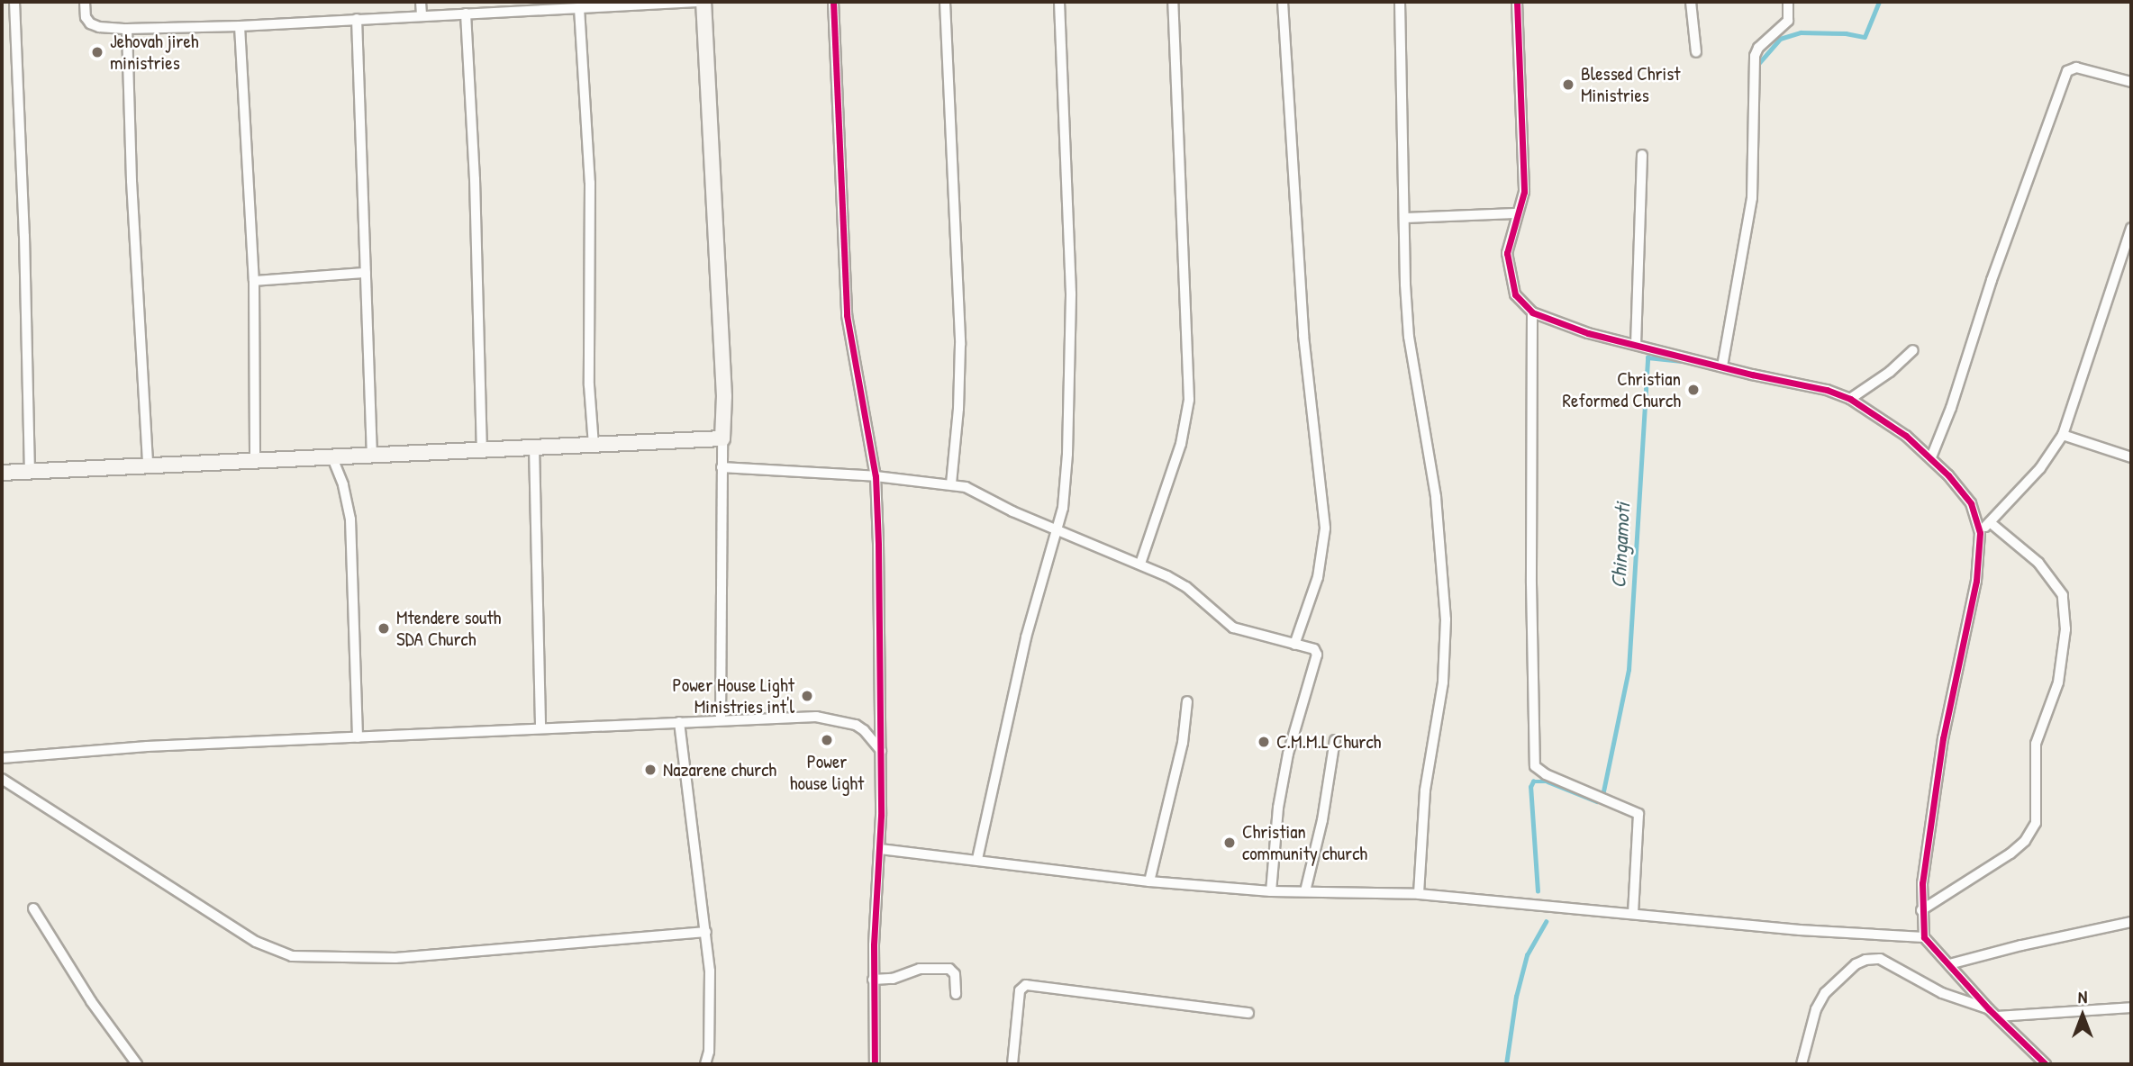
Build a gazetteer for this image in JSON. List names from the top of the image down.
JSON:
{
  "water": ["Chingamoti"],
  "places": [
    "Jehovah jireh ministries",
    "Blessed Christ Ministries",
    "Christian Reformed Church",
    "Mtendere south SDA Church",
    "Power House Light Ministries int'l",
    "Power house light",
    "C.M.M.L Church",
    "Nazarene church",
    "Christian community church"
  ],
  "north": "top"
}
